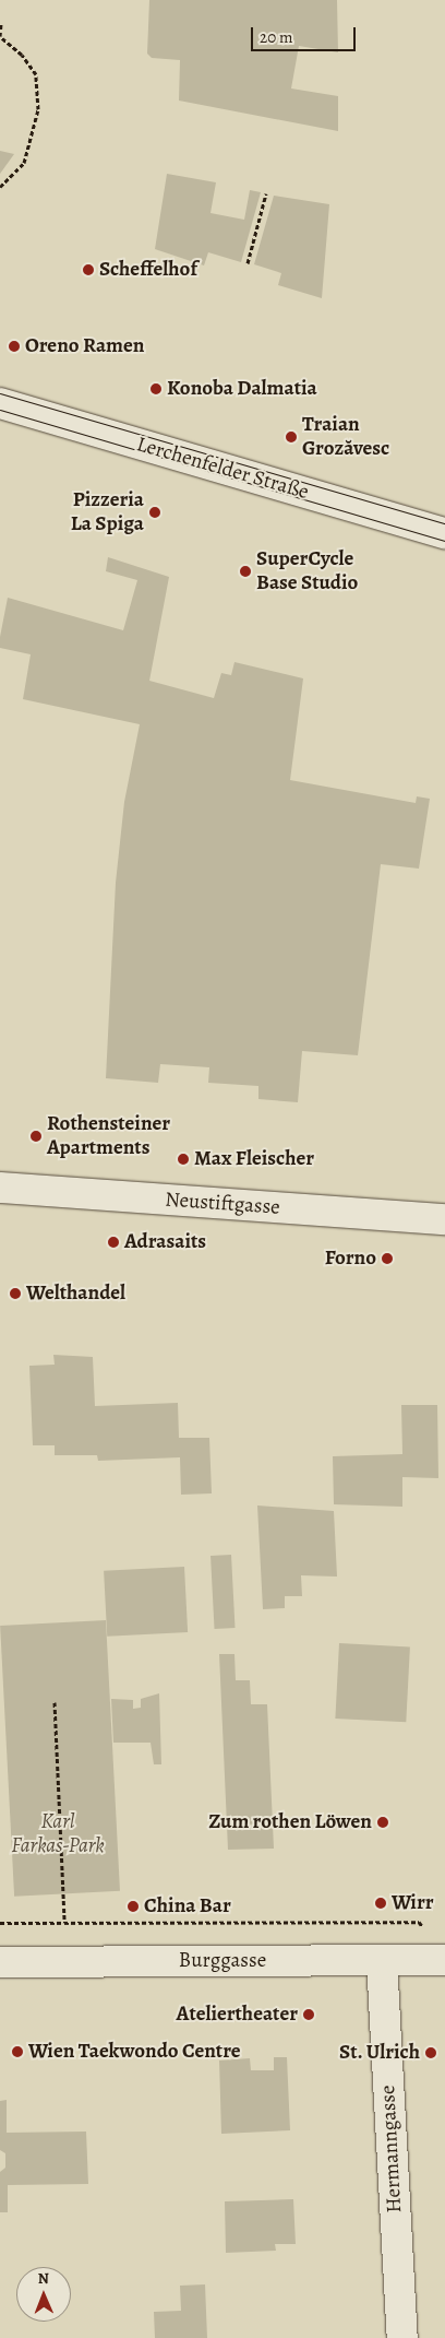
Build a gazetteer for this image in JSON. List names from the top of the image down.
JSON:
{
  "streets": {
    "main road": [
      "Lerchenfelder Straße",
      "Neustiftgasse",
      "Burggasse",
      "Hermanngasse"
    ]
  },
  "crossings": [
    ["Burggasse", "Hermanngasse"]
  ],
  "parks": ["Karl Farkas-Park"],
  "places": [
    "Scheffelhof",
    "Oreno Ramen",
    "Konoba Dalmatia",
    "Traian Grozăvesc",
    "Pizzeria La Spiga",
    "SuperCycle Base Studio",
    "Rothensteiner Apartments",
    "Max Fleischer",
    "Adrasaits",
    "Forno",
    "Welthandel",
    "Zum rothen Löwen",
    "Wirr",
    "China Bar",
    "Ateliertheater",
    "Wien Taekwondo Centre",
    "St. Ulrich"
  ],
  "scale_bar": "20 m",
  "north": "top"
}
